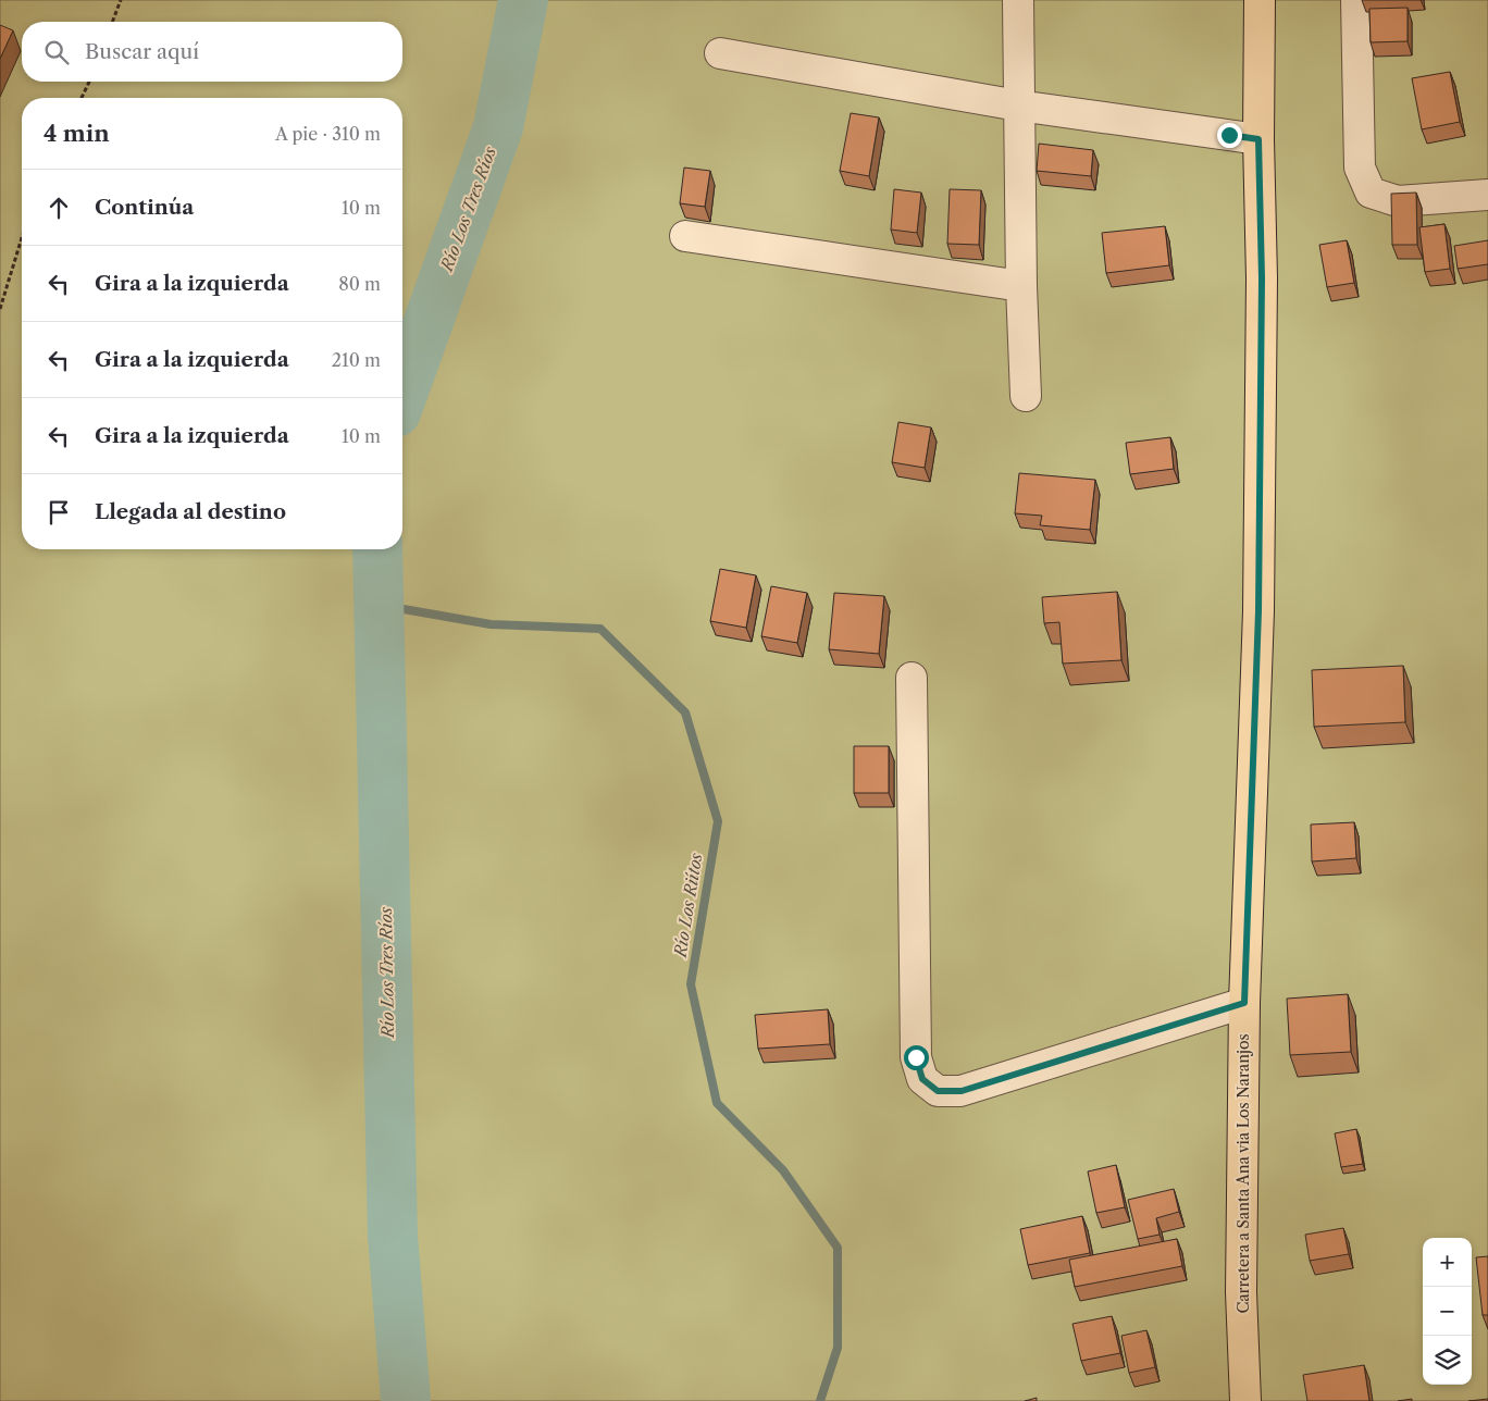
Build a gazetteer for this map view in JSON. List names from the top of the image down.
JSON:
{
  "streets": {
    "main road": ["Carretera a Santa Ana via Los Naranjos"]
  },
  "water": ["Río Los Tres Ríos", "Río Los Riítos"],
  "page": {
    "search": "Buscar aquí",
    "heading": ["4 min", "A pie · 310 m"],
    "list": [
      ["Continúa", "10 m"],
      ["Gira a la izquierda", "80 m"],
      ["Gira a la izquierda", "210 m"],
      ["Gira a la izquierda", "10 m"],
      "Llegada al destino"
    ],
    "map_buttons": ["+", "−"]
  }
}
